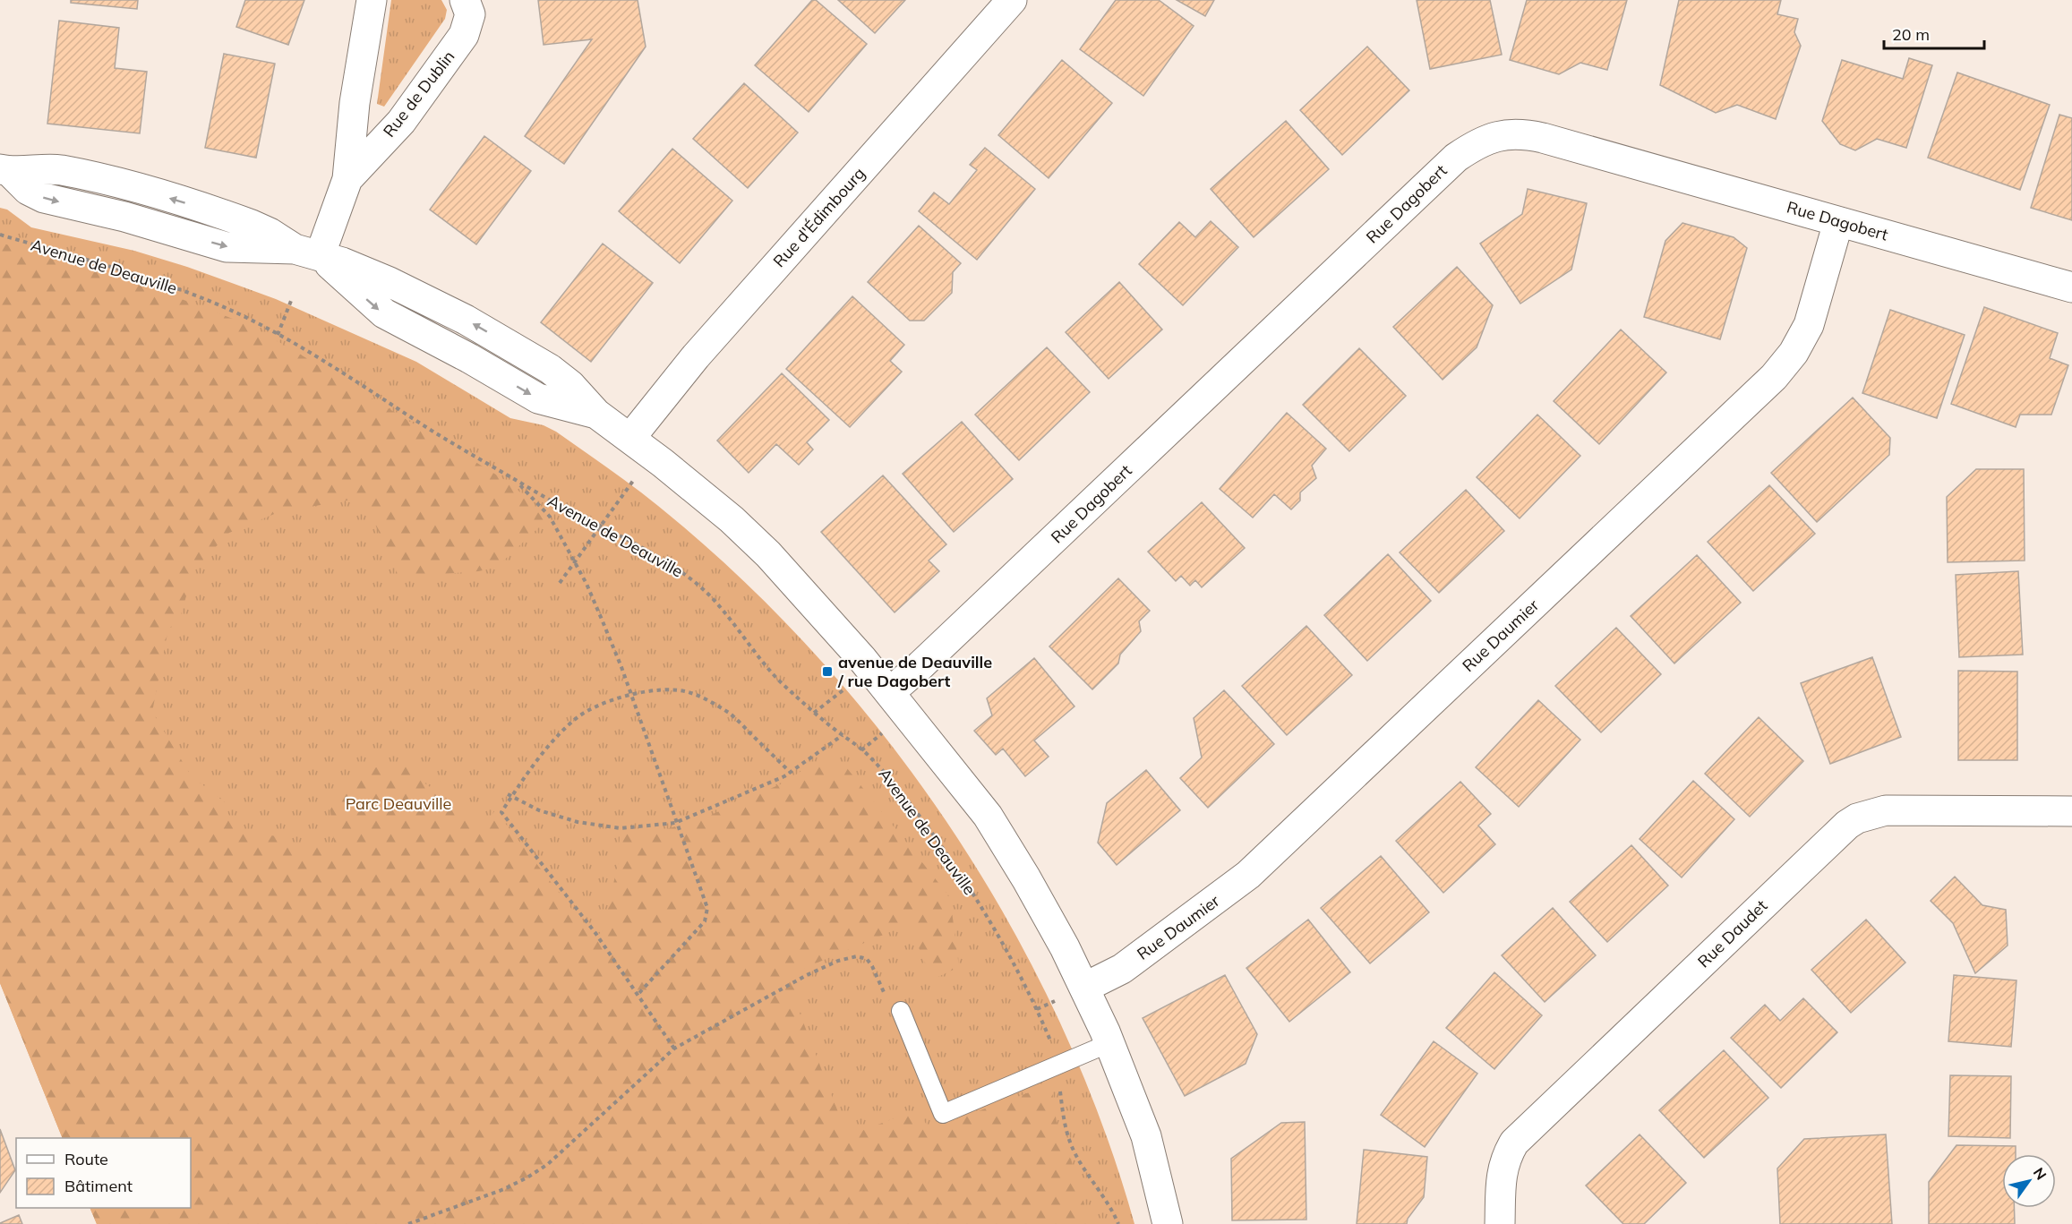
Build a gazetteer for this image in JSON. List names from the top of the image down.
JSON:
{
  "streets": {
    "street": [
      "Rue de Dublin",
      "Rue Dagobert",
      "Rue d'Édimbourg",
      "Rue Daumier",
      "Rue Daudet"
    ],
    "path": ["Avenue de Deauville"]
  },
  "crossings": [
    ["Rue Dagobert", "Rue Daumier"]
  ],
  "parks": ["Parc Deauville"],
  "places": {
    "transit": ["avenue de Deauville / rue Dagobert"]
  },
  "legend": ["Route", "Bâtiment"],
  "scale_bar": "20 m",
  "north": "top right"
}
